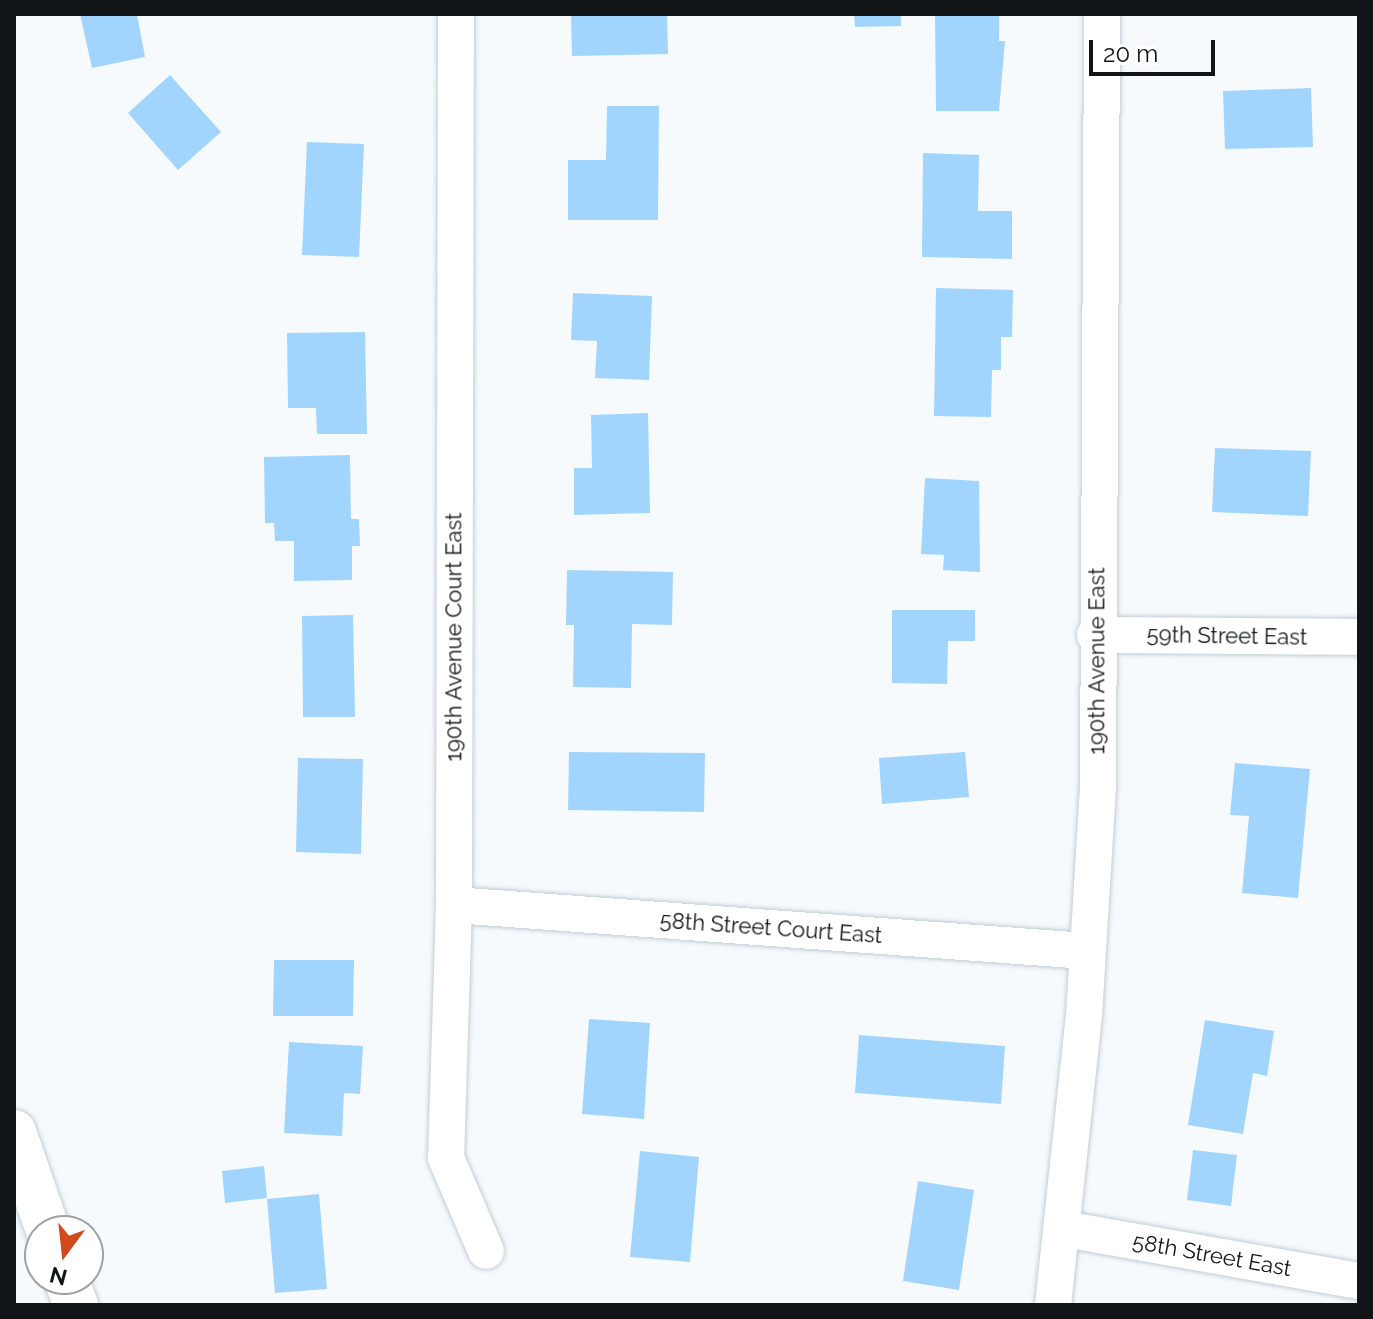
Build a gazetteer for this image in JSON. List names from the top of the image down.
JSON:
{
  "streets": {
    "street": [
      "59th Street East",
      "190th Avenue Court East",
      "190th Avenue East",
      "58th Street Court East",
      "58th Street East"
    ]
  },
  "crossings": [
    ["59th Street East", "190th Avenue East"],
    ["190th Avenue Court East", "58th Street Court East"],
    ["190th Avenue East", "58th Street Court East"],
    ["190th Avenue East", "58th Street East"]
  ],
  "scale_bar": "20 m",
  "north": "bottom"
}
